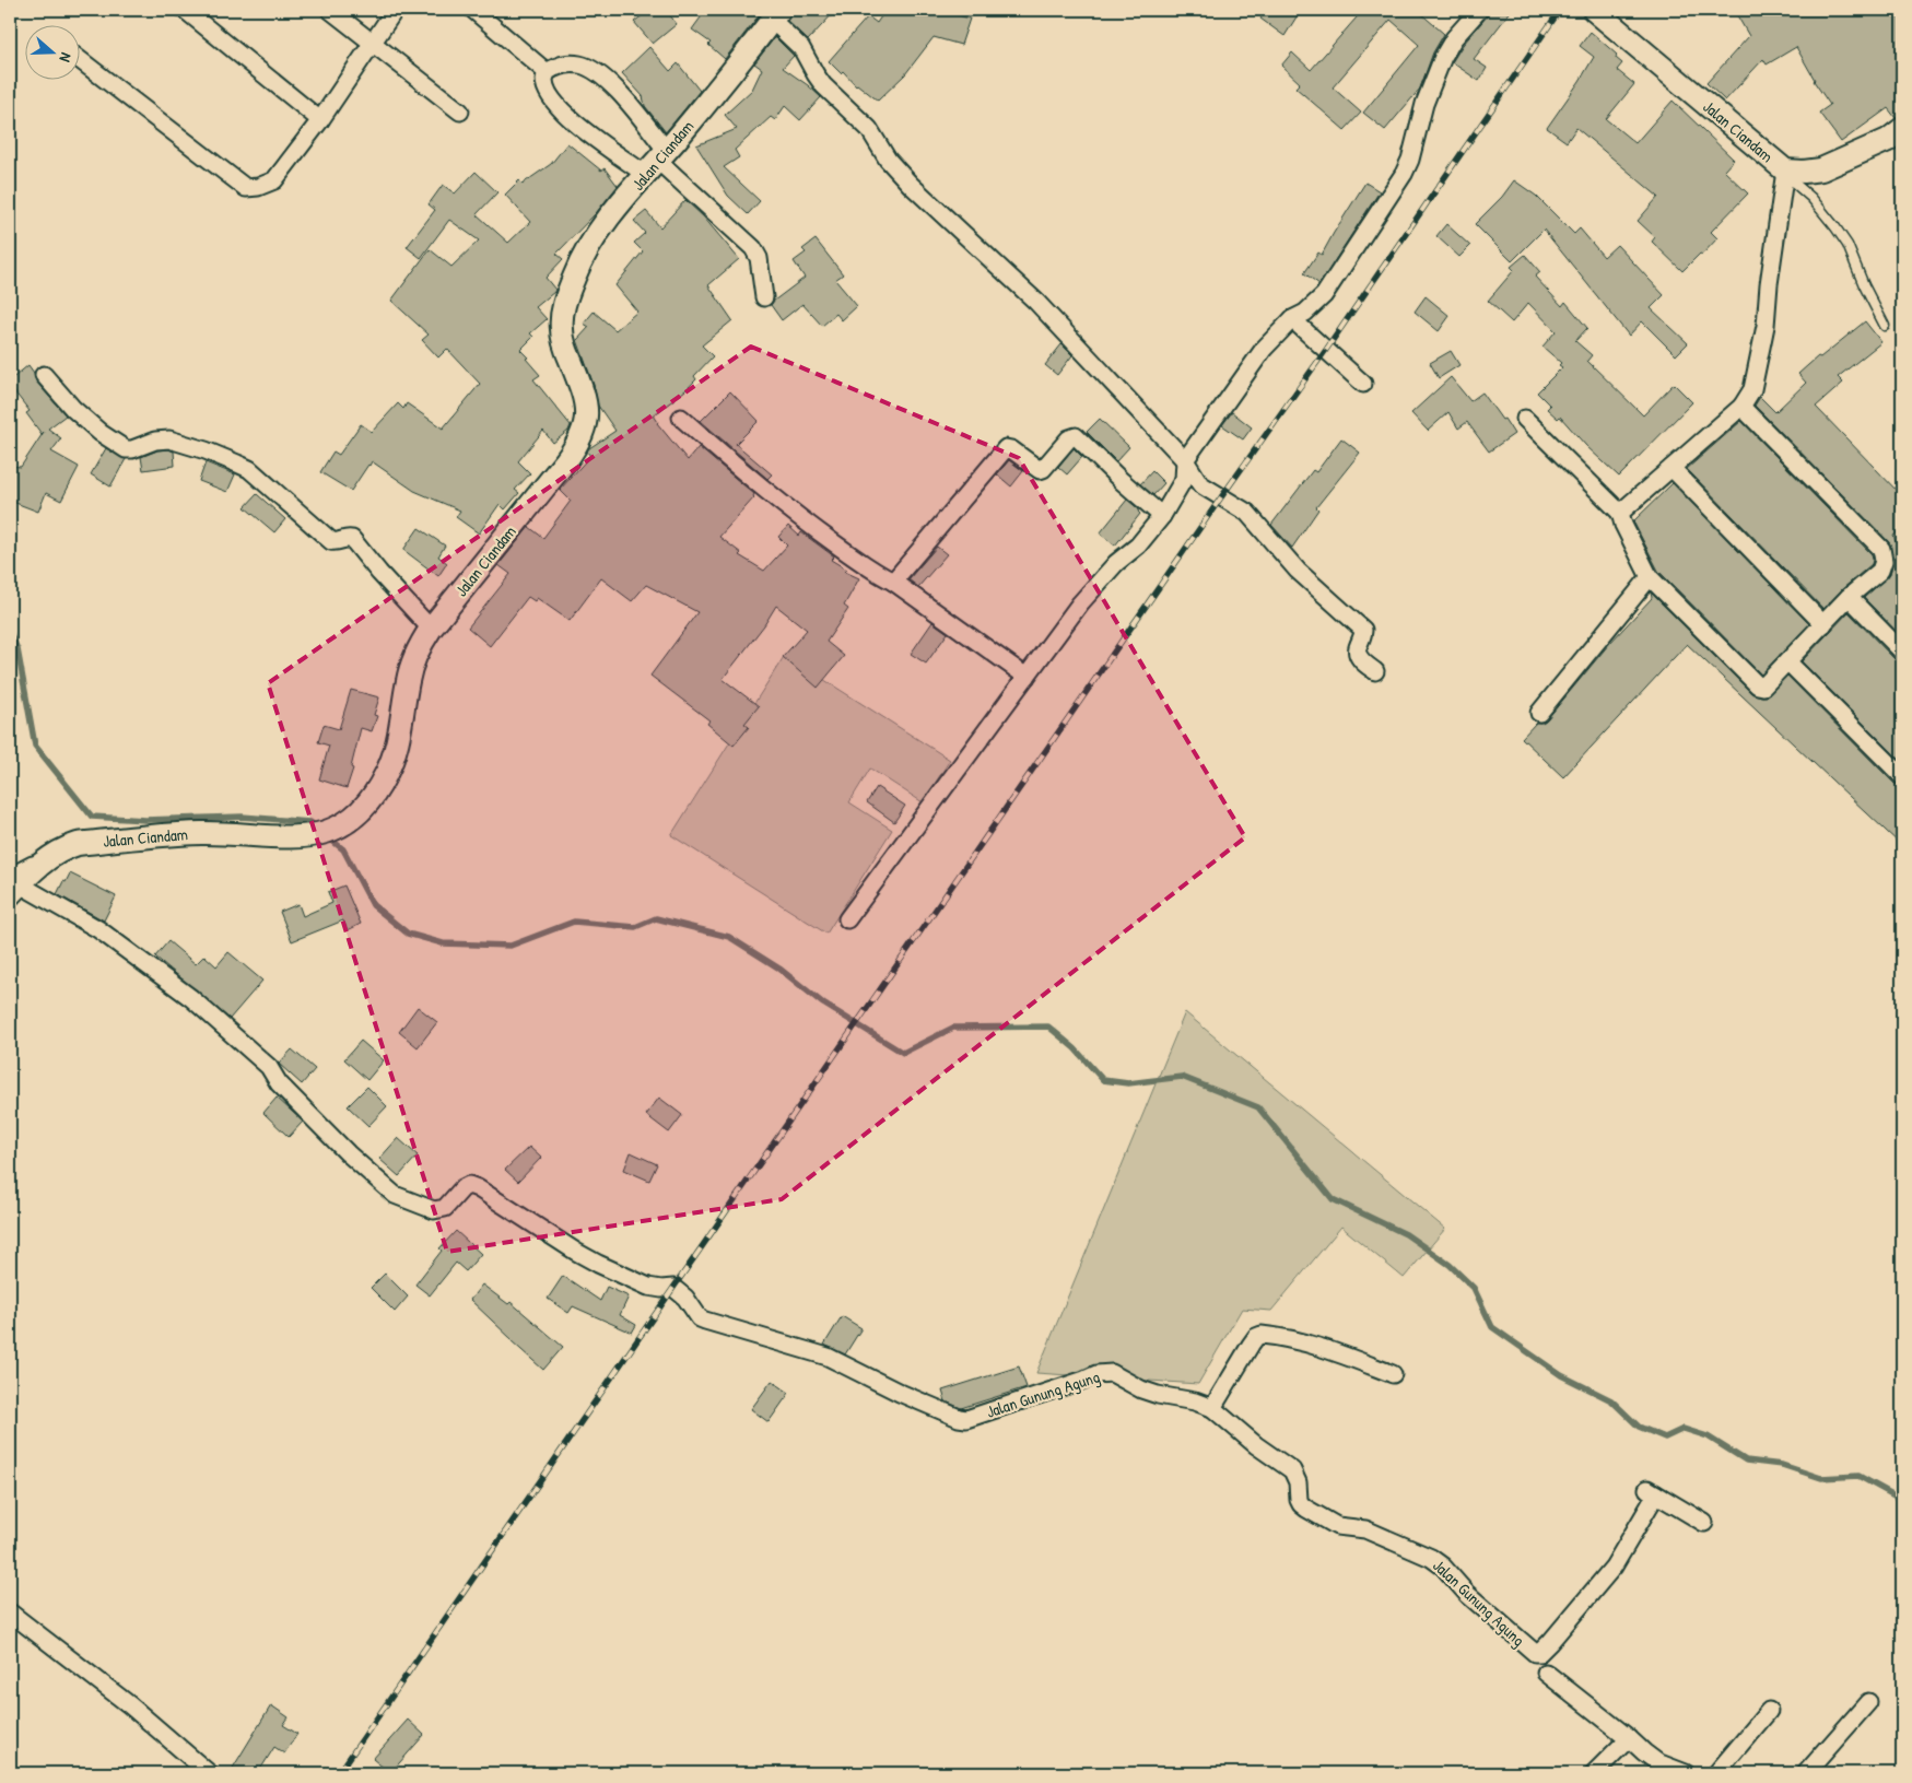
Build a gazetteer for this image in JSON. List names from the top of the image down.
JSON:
{
  "streets": {
    "street": ["Jalan Ciandam", "Jalan Gunung Agung"]
  },
  "crossings": [
    ["Jalan Ciandam", "Jalan Gunung Agung"]
  ],
  "north": "right"
}
